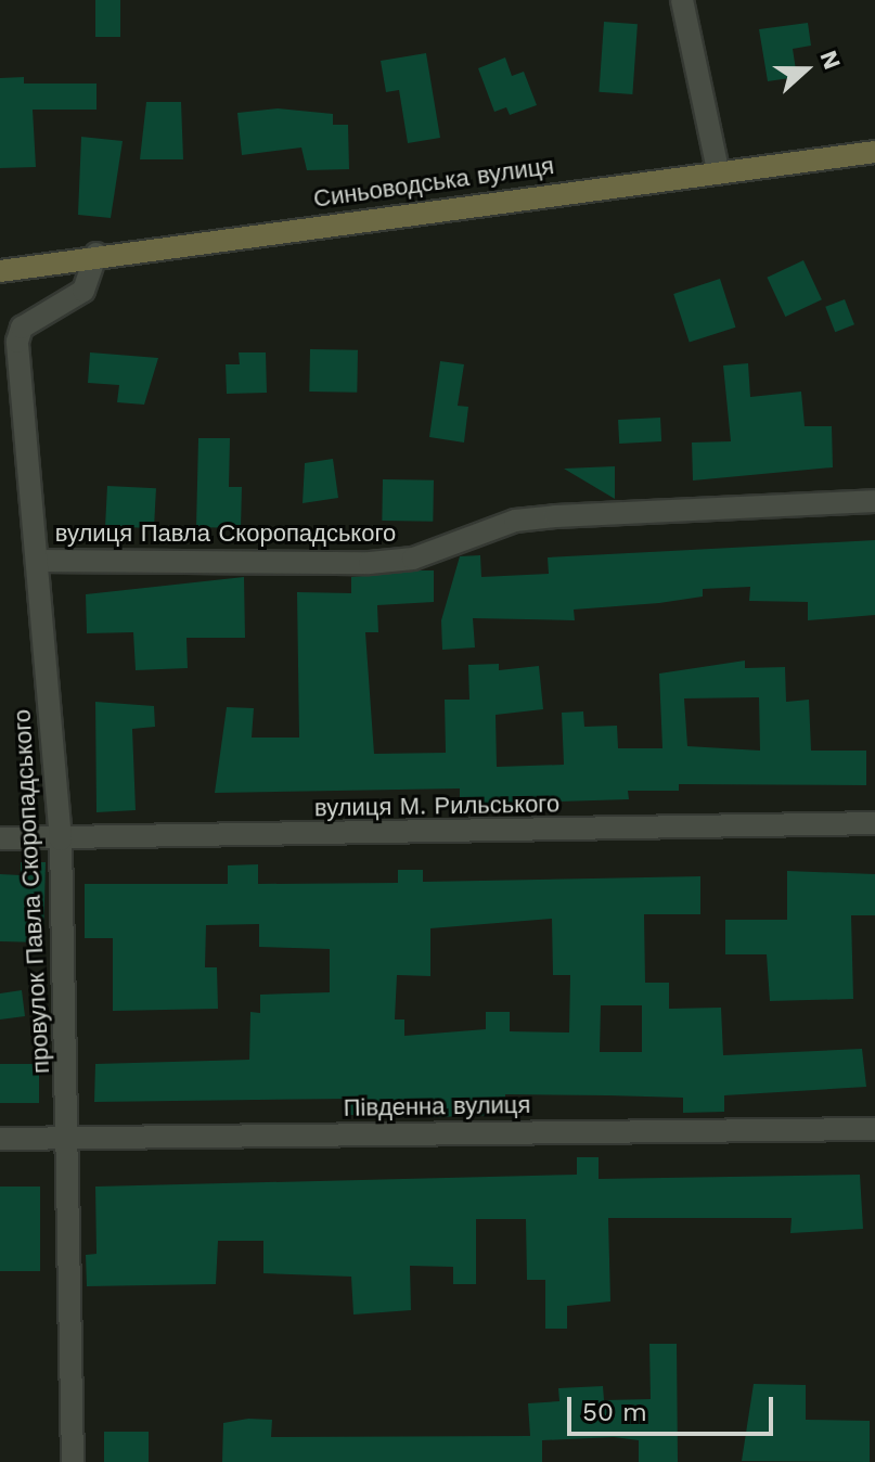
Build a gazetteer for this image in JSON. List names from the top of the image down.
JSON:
{
  "streets": {
    "street": [
      "Синьоводська вулиця",
      "вулиця Павла Скоропадського",
      "вулиця М. Рильського",
      "провулок Павла Скоропадського",
      "Південна вулиця"
    ]
  },
  "crossings": [
    ["Синьоводська вулиця", "провулок Павла Скоропадського"],
    ["вулиця Павла Скоропадського", "провулок Павла Скоропадського"],
    ["вулиця М. Рильського", "провулок Павла Скоропадського"],
    ["провулок Павла Скоропадського", "Південна вулиця"]
  ],
  "scale_bar": "50 m",
  "north": "right"
}
